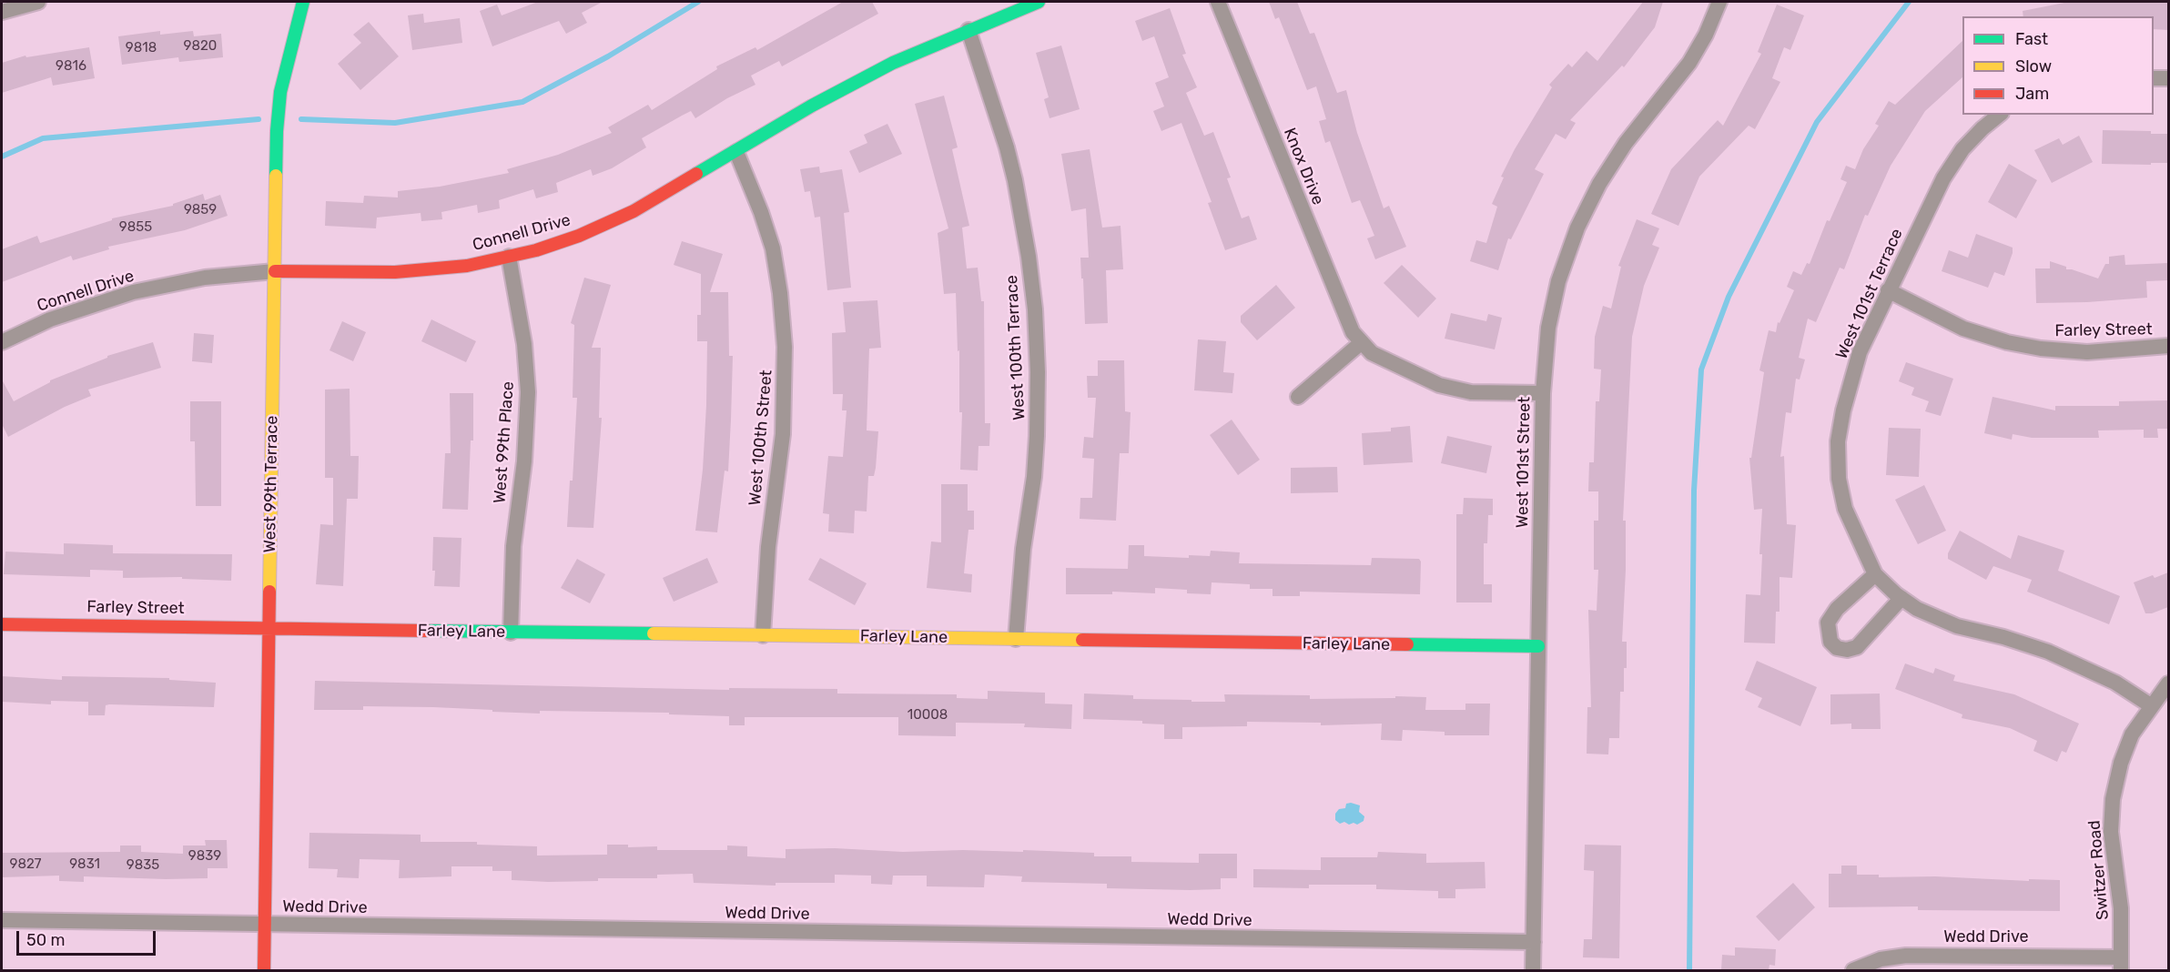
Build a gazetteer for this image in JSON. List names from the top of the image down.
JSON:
{
  "streets": {
    "street": [
      "Knox Drive",
      "Connell Drive",
      "West 101st Terrace",
      "Farley Street",
      "West 100th Terrace",
      "West 100th Street",
      "West 99th Place",
      "West 101st Street",
      "West 99th Terrace",
      "Farley Lane",
      "Switzer Road",
      "Wedd Drive"
    ]
  },
  "crossings": [
    ["Knox Drive", "West 101st Street"],
    ["Connell Drive", "West 100th Terrace"],
    ["Connell Drive", "West 100th Street"],
    ["Connell Drive", "West 99th Place"],
    ["Connell Drive", "West 99th Terrace"],
    ["West 101st Terrace", "Farley Street"],
    ["West 101st Terrace", "Switzer Road"],
    ["Farley Street", "West 99th Terrace"],
    ["Farley Street", "Farley Lane"],
    ["West 100th Terrace", "Farley Lane"],
    ["West 100th Street", "Farley Lane"],
    ["West 99th Place", "Farley Lane"],
    ["West 101st Street", "Farley Lane"],
    ["West 101st Street", "Wedd Drive"],
    ["West 99th Terrace", "Farley Lane"],
    ["West 99th Terrace", "Wedd Drive"],
    ["Switzer Road", "Wedd Drive"]
  ],
  "house_numbers": [
    "9820",
    "9818",
    "9816",
    "9859",
    "9855",
    "10008",
    "9839",
    "9827",
    "9831",
    "9835"
  ],
  "legend": ["Fast", "Slow", "Jam"],
  "scale_bar": "50 m"
}
